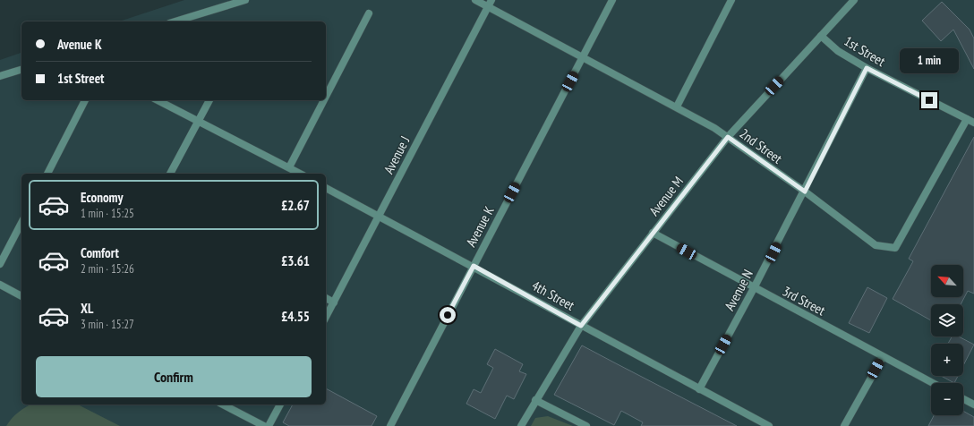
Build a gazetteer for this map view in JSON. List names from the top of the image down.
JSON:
{
  "streets": {
    "lane": [
      "1st Street",
      "2nd Street",
      "Avenue J",
      "Avenue M",
      "Avenue K",
      "Avenue N",
      "4th Street",
      "3rd Street"
    ]
  },
  "crossings": [
    ["1st Street", "2nd Street"],
    ["1st Street", "Avenue M"],
    ["1st Street", "Avenue N"],
    ["2nd Street", "Avenue J"],
    ["2nd Street", "Avenue M"],
    ["2nd Street", "Avenue K"],
    ["2nd Street", "Avenue N"],
    ["Avenue J", "4th Street"],
    ["Avenue M", "4th Street"],
    ["Avenue M", "3rd Street"],
    ["Avenue K", "4th Street"],
    ["Avenue N", "4th Street"],
    ["Avenue N", "3rd Street"]
  ],
  "north": "top left",
  "page": {
    "banner": ["Avenue K", "1st Street"],
    "bubble": "1 min",
    "list": [
      {
        "name": "Economy",
        "note": "1 min · 15:25",
        "value": "£2.67"
      },
      {
        "name": "Comfort",
        "note": "2 min · 15:26",
        "value": "£3.61"
      },
      {
        "name": "XL",
        "note": "3 min · 15:27",
        "value": "£4.55"
      }
    ],
    "map_buttons": ["+", "−"],
    "buttons": "Confirm"
  }
}
